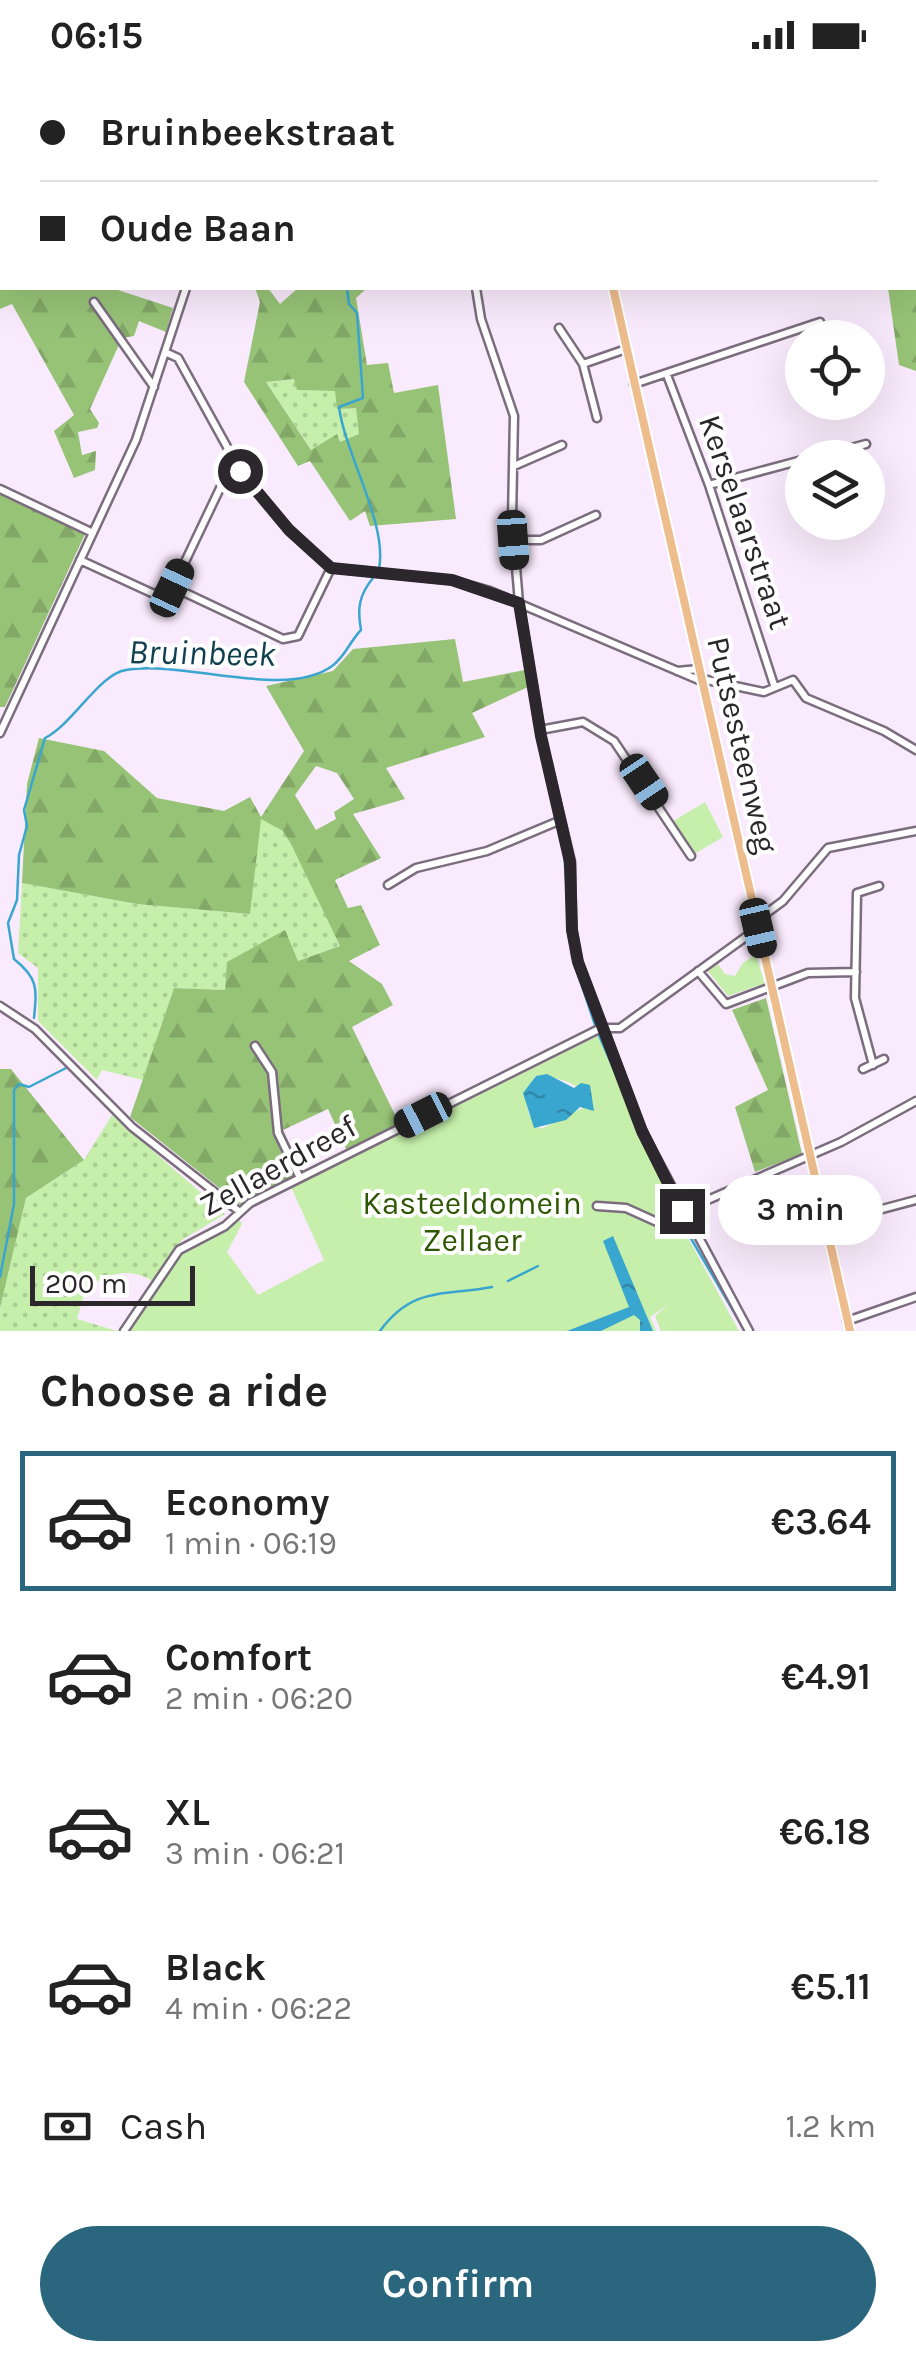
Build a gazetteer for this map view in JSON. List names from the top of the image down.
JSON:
{
  "streets": {
    "main road": ["Putsesteenweg"],
    "street": ["Kerselaarstraat", "Zellaerdreef"]
  },
  "crossings": [
    ["Putsesteenweg", "Zellaerdreef"]
  ],
  "water": ["Bruinbeek"],
  "parks": ["Kasteeldomein Zellaer"],
  "scale_bar": "200 m",
  "page": {
    "status": "06:15",
    "banner": ["Bruinbeekstraat", "Oude Baan"],
    "bubble": "3 min",
    "scale": "200 m",
    "heading": "Choose a ride",
    "list": [
      {
        "name": "Economy",
        "note": "1 min · 06:19",
        "value": "€3.64"
      },
      {
        "name": "Comfort",
        "note": "2 min · 06:20",
        "value": "€4.91"
      },
      {
        "name": "XL",
        "note": "3 min · 06:21",
        "value": "€6.18"
      },
      {
        "name": "Black",
        "note": "4 min · 06:22",
        "value": "€5.11"
      }
    ],
    "pay": ["Cash", "1.2 km"],
    "buttons": "Confirm"
  }
}
